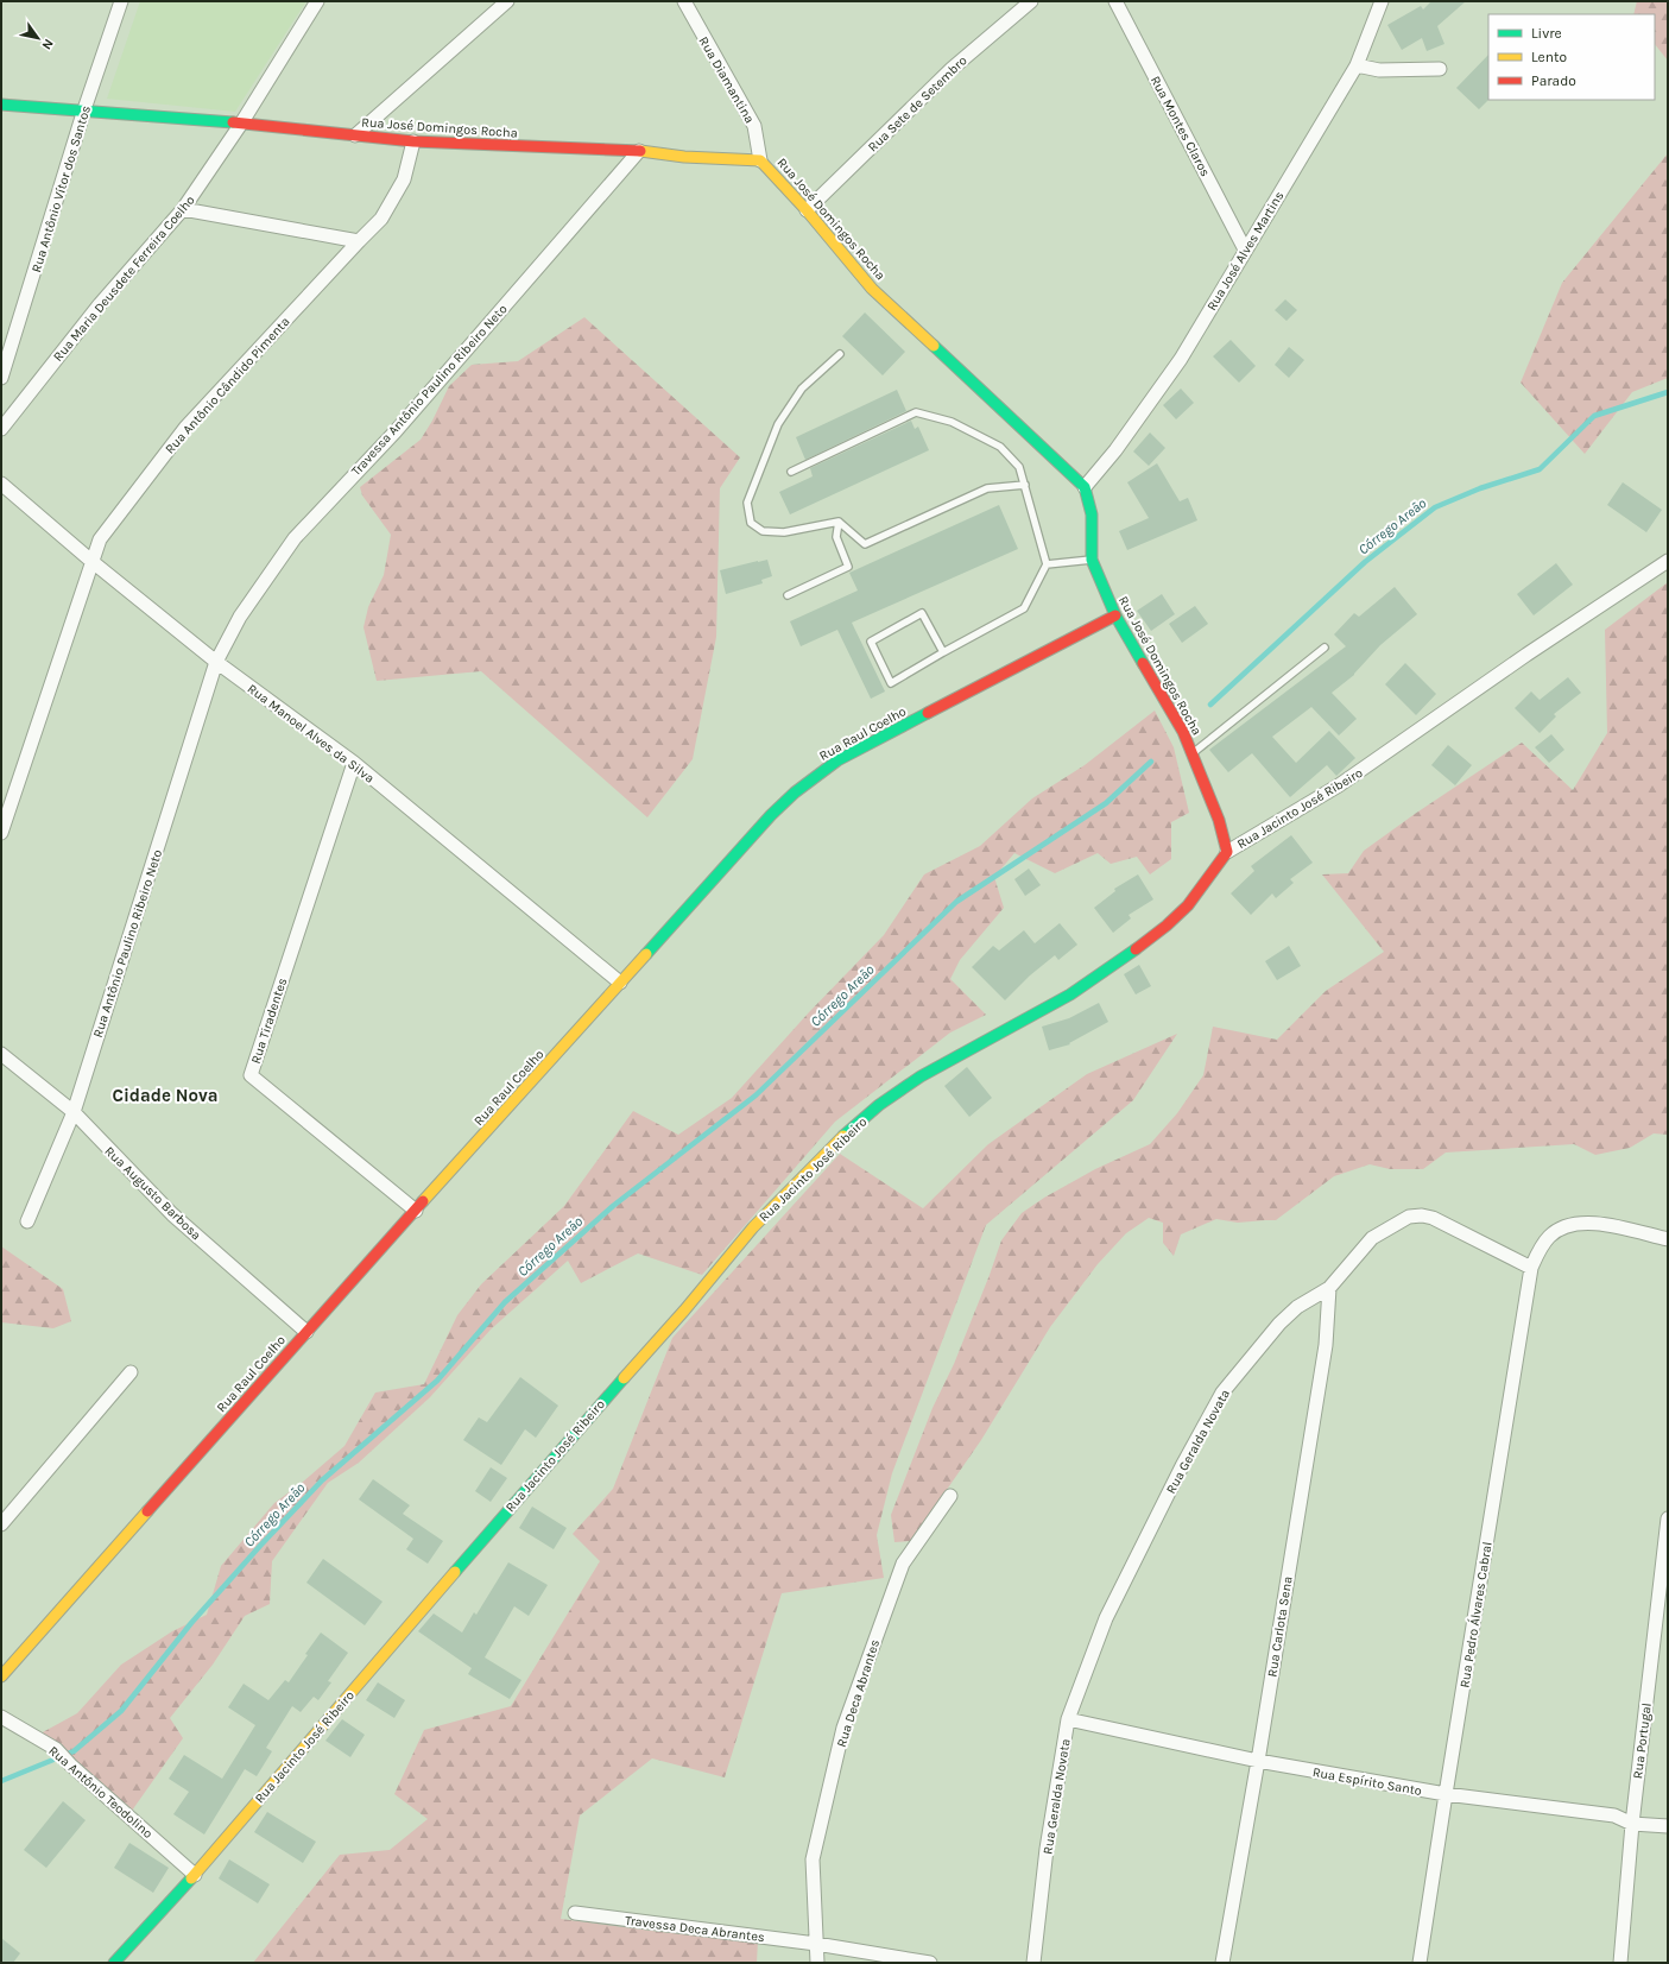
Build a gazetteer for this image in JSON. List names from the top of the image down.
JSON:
{
  "streets": {
    "street": [
      "Rua Diamantina",
      "Rua Sete de Setembro",
      "Rua Montes Claros",
      "Rua José Domingos Rocha",
      "Rua Antônio Vítor dos Santos",
      "Rua José Alves Martins",
      "Rua Maria Deusdete Ferreira Coelho",
      "Rua Antônio Cândido Pimenta",
      "Travessa Antônio Paulino Ribeiro Neto",
      "Rua Manoel Alves da Silva",
      "Rua Raul Coelho",
      "Rua Jacinto José Ribeiro",
      "Rua Antônio Paulino Ribeiro Neto",
      "Rua Tiradentes",
      "Rua Augusto Barbosa",
      "Rua Geralda Novata",
      "Rua Pedro Álvares Cabral",
      "Rua Carlota Sena",
      "Rua Deca Abrantes",
      "Rua Portugal",
      "Rua Espírito Santo",
      "Rua Antônio Teodolino",
      "Travessa Deca Abrantes"
    ]
  },
  "crossings": [
    ["Rua Diamantina", "Rua José Domingos Rocha"],
    ["Rua Sete de Setembro", "Rua José Domingos Rocha"],
    ["Rua Montes Claros", "Rua José Alves Martins"],
    ["Rua José Domingos Rocha", "Rua Antônio Vítor dos Santos"],
    ["Rua José Domingos Rocha", "Rua José Alves Martins"],
    ["Rua José Domingos Rocha", "Rua Maria Deusdete Ferreira Coelho"],
    ["Rua José Domingos Rocha", "Rua Antônio Cândido Pimenta"],
    ["Rua José Domingos Rocha", "Travessa Antônio Paulino Ribeiro Neto"],
    ["Rua José Domingos Rocha", "Rua Raul Coelho"],
    ["Rua José Domingos Rocha", "Rua Jacinto José Ribeiro"],
    ["Rua Antônio Cândido Pimenta", "Rua Manoel Alves da Silva"],
    ["Travessa Antônio Paulino Ribeiro Neto", "Rua Manoel Alves da Silva"],
    ["Travessa Antônio Paulino Ribeiro Neto", "Rua Antônio Paulino Ribeiro Neto"],
    ["Rua Manoel Alves da Silva", "Rua Raul Coelho"],
    ["Rua Manoel Alves da Silva", "Rua Antônio Paulino Ribeiro Neto"],
    ["Rua Manoel Alves da Silva", "Rua Tiradentes"],
    ["Rua Raul Coelho", "Rua Tiradentes"],
    ["Rua Raul Coelho", "Rua Augusto Barbosa"],
    ["Rua Jacinto José Ribeiro", "Rua Antônio Teodolino"],
    ["Rua Antônio Paulino Ribeiro Neto", "Rua Augusto Barbosa"],
    ["Rua Geralda Novata", "Rua Pedro Álvares Cabral"],
    ["Rua Geralda Novata", "Rua Carlota Sena"],
    ["Rua Geralda Novata", "Rua Espírito Santo"],
    ["Rua Pedro Álvares Cabral", "Rua Espírito Santo"],
    ["Rua Carlota Sena", "Rua Espírito Santo"],
    ["Rua Deca Abrantes", "Travessa Deca Abrantes"],
    ["Rua Portugal", "Rua Espírito Santo"]
  ],
  "districts": ["Cidade Nova"],
  "water": ["Córrego Areão"],
  "legend": ["Livre", "Lento", "Parado"],
  "north": "bottom right"
}
